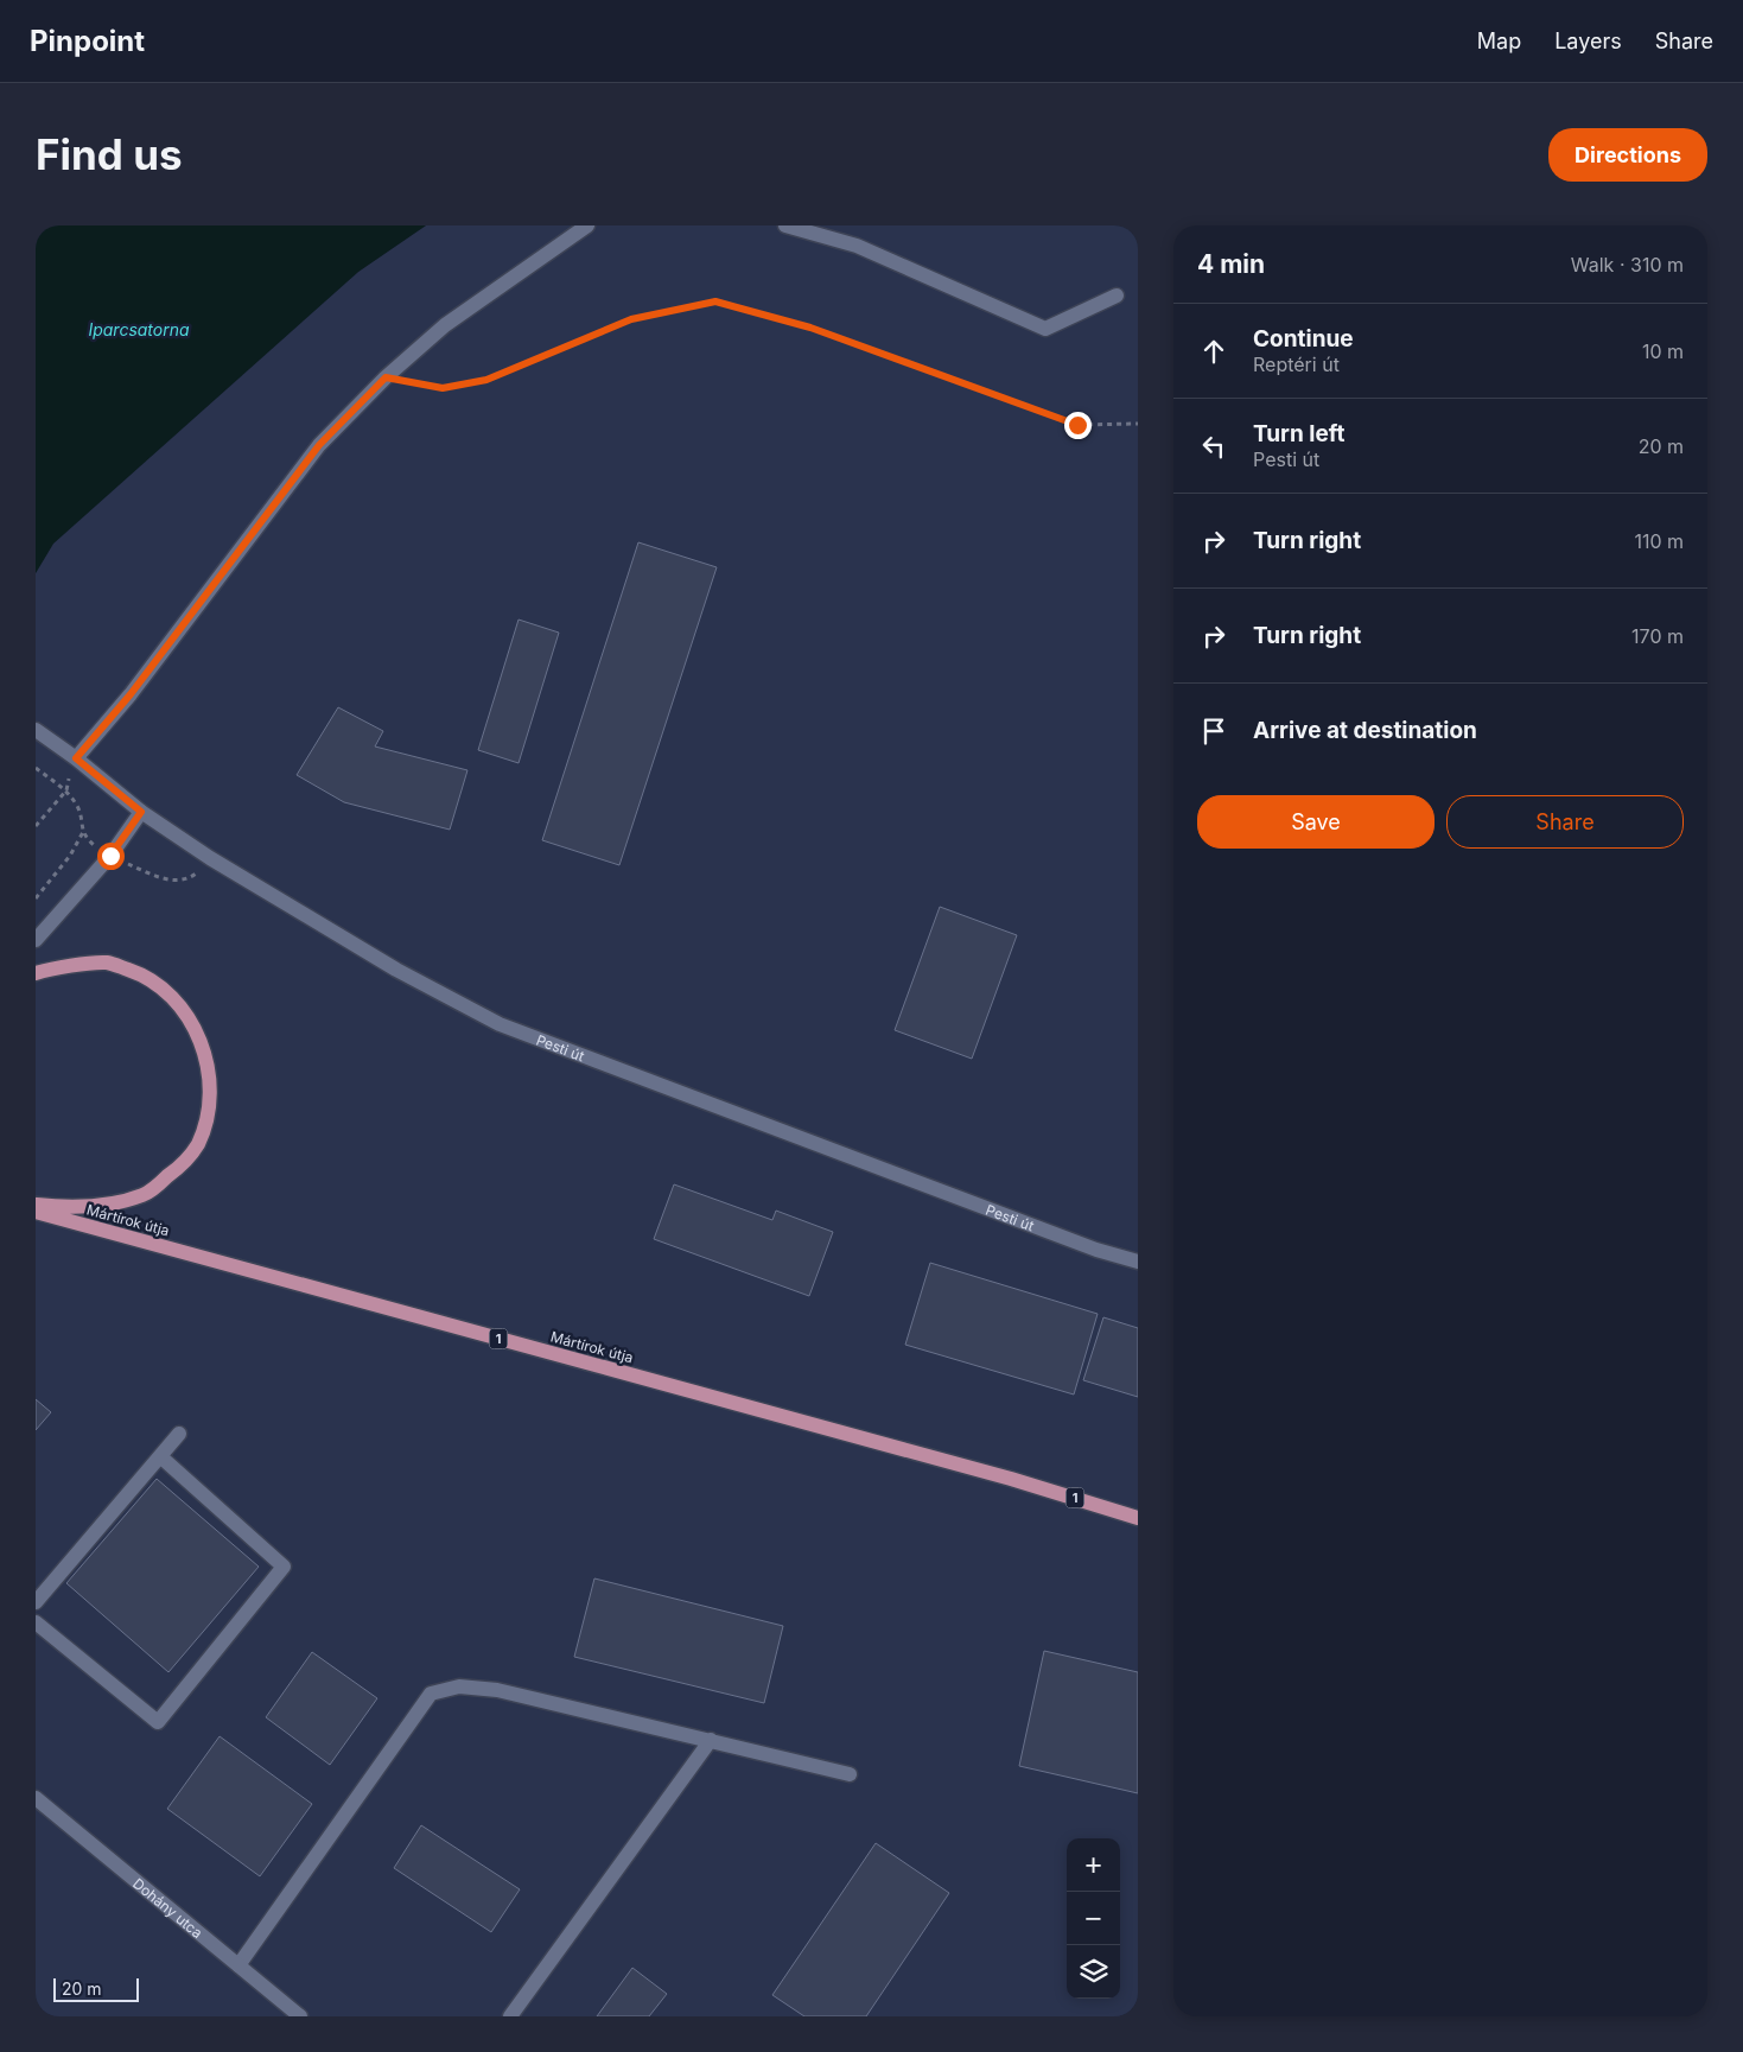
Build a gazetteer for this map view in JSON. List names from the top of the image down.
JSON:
{
  "streets": {
    "main road": ["Mártírok útja", "1"],
    "street": ["Pesti út", "Dohány utca"]
  },
  "water": ["Iparcsatorna"],
  "scale_bar": "20 m",
  "page": {
    "header": "Pinpoint",
    "nav": ["Map", "Layers", "Share"],
    "buttons": [
      "Directions",
      ["Save", "Share"]
    ],
    "title": "Find us",
    "heading": ["4 min", "Walk · 310 m"],
    "list": [
      ["Continue", "Reptéri út", "10 m"],
      ["Turn left", "Pesti út", "20 m"],
      ["Turn right", "110 m"],
      ["Turn right", "170 m"],
      "Arrive at destination"
    ],
    "map_buttons": ["+", "−"],
    "scale": "20 m"
  }
}
